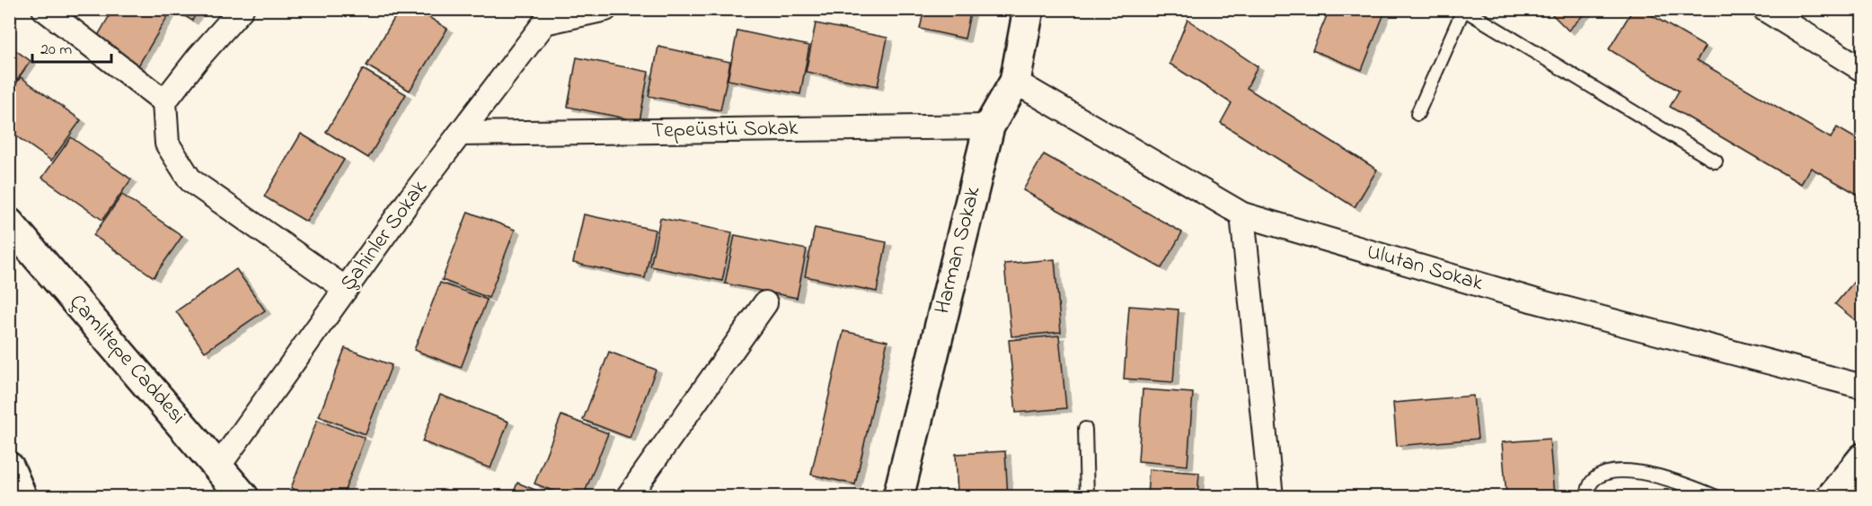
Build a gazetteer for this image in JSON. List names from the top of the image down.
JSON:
{
  "streets": {
    "street": [
      "Tepeüstü Sokak",
      "Şahinler Sokak",
      "Harman Sokak",
      "Ulutan Sokak",
      "Çamlıtepe Caddesi"
    ]
  },
  "crossings": [
    ["Tepeüstü Sokak", "Şahinler Sokak"],
    ["Tepeüstü Sokak", "Harman Sokak"],
    ["Şahinler Sokak", "Çamlıtepe Caddesi"],
    ["Harman Sokak", "Ulutan Sokak"]
  ],
  "scale_bar": "20 m"
}
